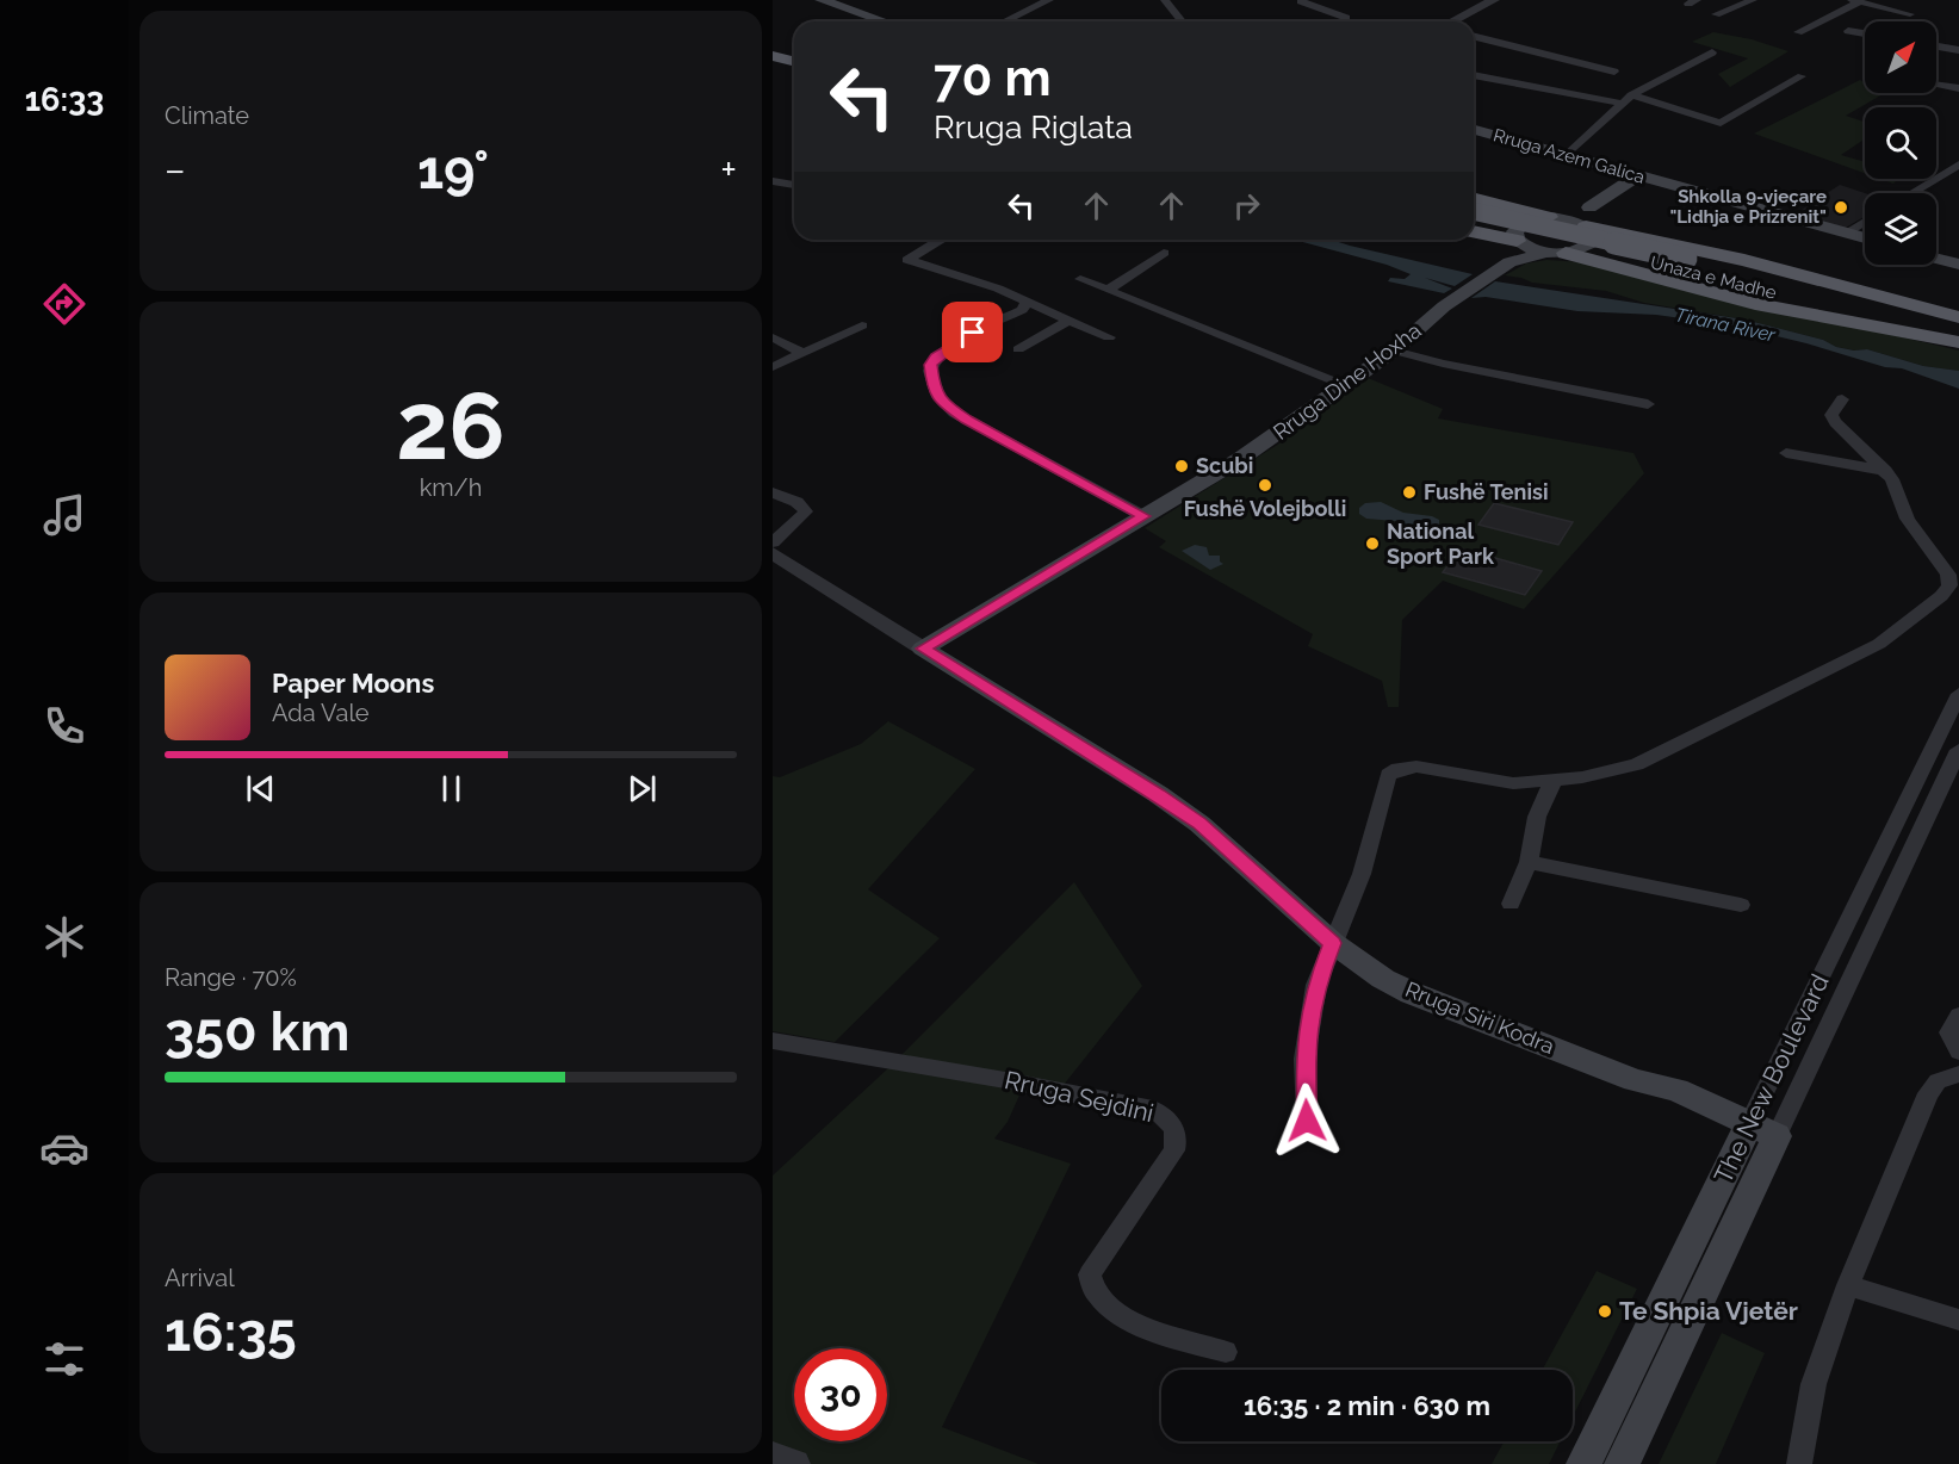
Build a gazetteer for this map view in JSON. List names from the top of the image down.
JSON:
{
  "streets": {
    "highway": ["Unaza e Madhe"],
    "main road": [
      "Rruga Azem Galica",
      "Rruga Dine Hoxha",
      "Rruga Siri Kodra",
      "The New Boulevard"
    ],
    "street": ["Rruga Sejdini"]
  },
  "crossings": [
    ["Rruga Dine Hoxha", "Rruga Siri Kodra"],
    ["Rruga Siri Kodra", "The New Boulevard"]
  ],
  "water": ["Tirana River"],
  "places": [
    "Shkolla 9-vjeçare \"Lidhja e Prizrenit\"",
    "Scubi",
    "Fushë Volejbolli",
    "Fushë Tenisi",
    "National Sport Park",
    "Te Shpia Vjetër"
  ],
  "north": "top right",
  "page": {
    "tabs": "16:33",
    "tile": [
      "Climate",
      ["26", "km/h"],
      ["Range · 70%", "350 km"],
      ["Arrival", "16:35"]
    ],
    "turn": ["70 m", "Rruga Riglata"],
    "heat": ["−", "19°", "+"],
    "song": ["Paper Moons", "Ada Vale"],
    "limit": "30",
    "trip": "16:35 · 2 min · 630 m"
  }
}
